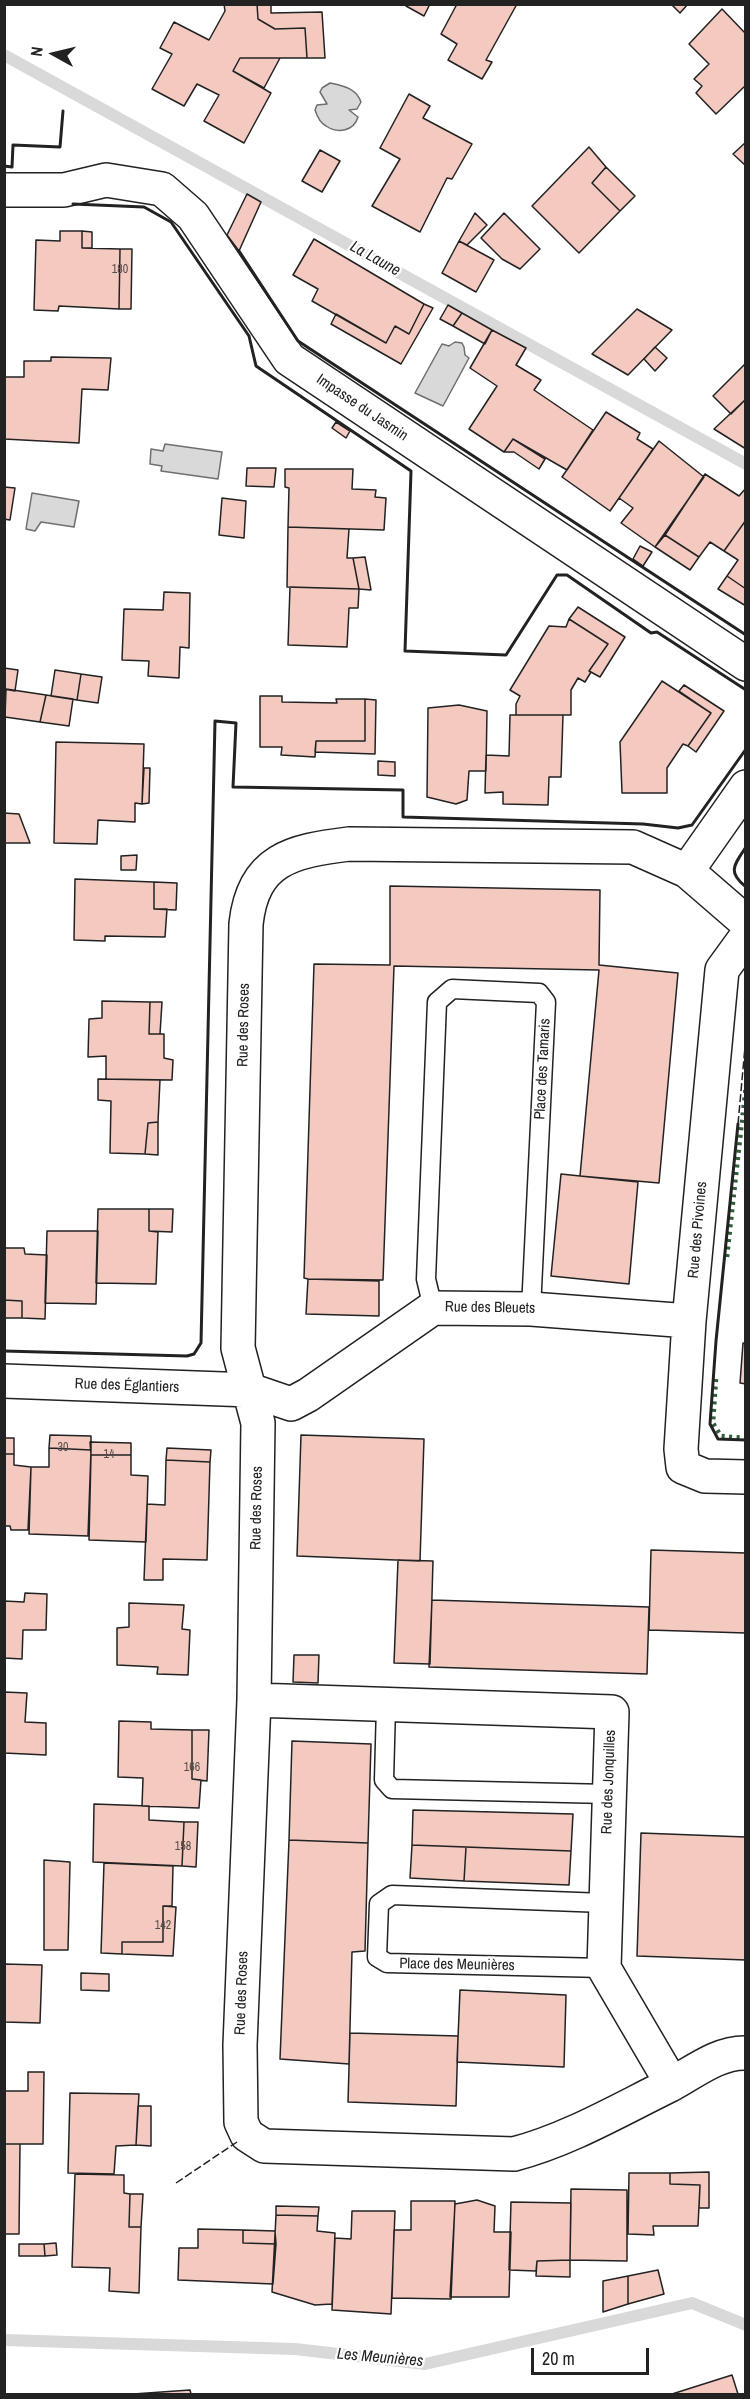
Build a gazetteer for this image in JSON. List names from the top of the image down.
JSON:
{
  "streets": {
    "street": [
      "Impasse du Jasmin",
      "Rue des Roses",
      "Rue des Pivoines",
      "Rue des Bleuets",
      "Rue des Églantiers",
      "Rue des Jonquilles"
    ],
    "lane": ["Place des Tamaris", "Place des Meunières"]
  },
  "crossings": [
    ["Rue des Roses", "Rue des Bleuets"],
    ["Rue des Roses", "Rue des Églantiers"],
    ["Rue des Roses", "Rue des Jonquilles"],
    ["Place des Tamaris", "Rue des Bleuets"],
    ["Rue des Pivoines", "Rue des Bleuets"],
    ["Rue des Bleuets", "Rue des Églantiers"],
    ["Rue des Jonquilles", "Place des Meunières"]
  ],
  "water": ["La Laune", "Les Meunières"],
  "house_numbers": [
    "180",
    "30",
    "14",
    "166",
    "158",
    "142"
  ],
  "scale_bar": "20 m",
  "north": "left"
}
